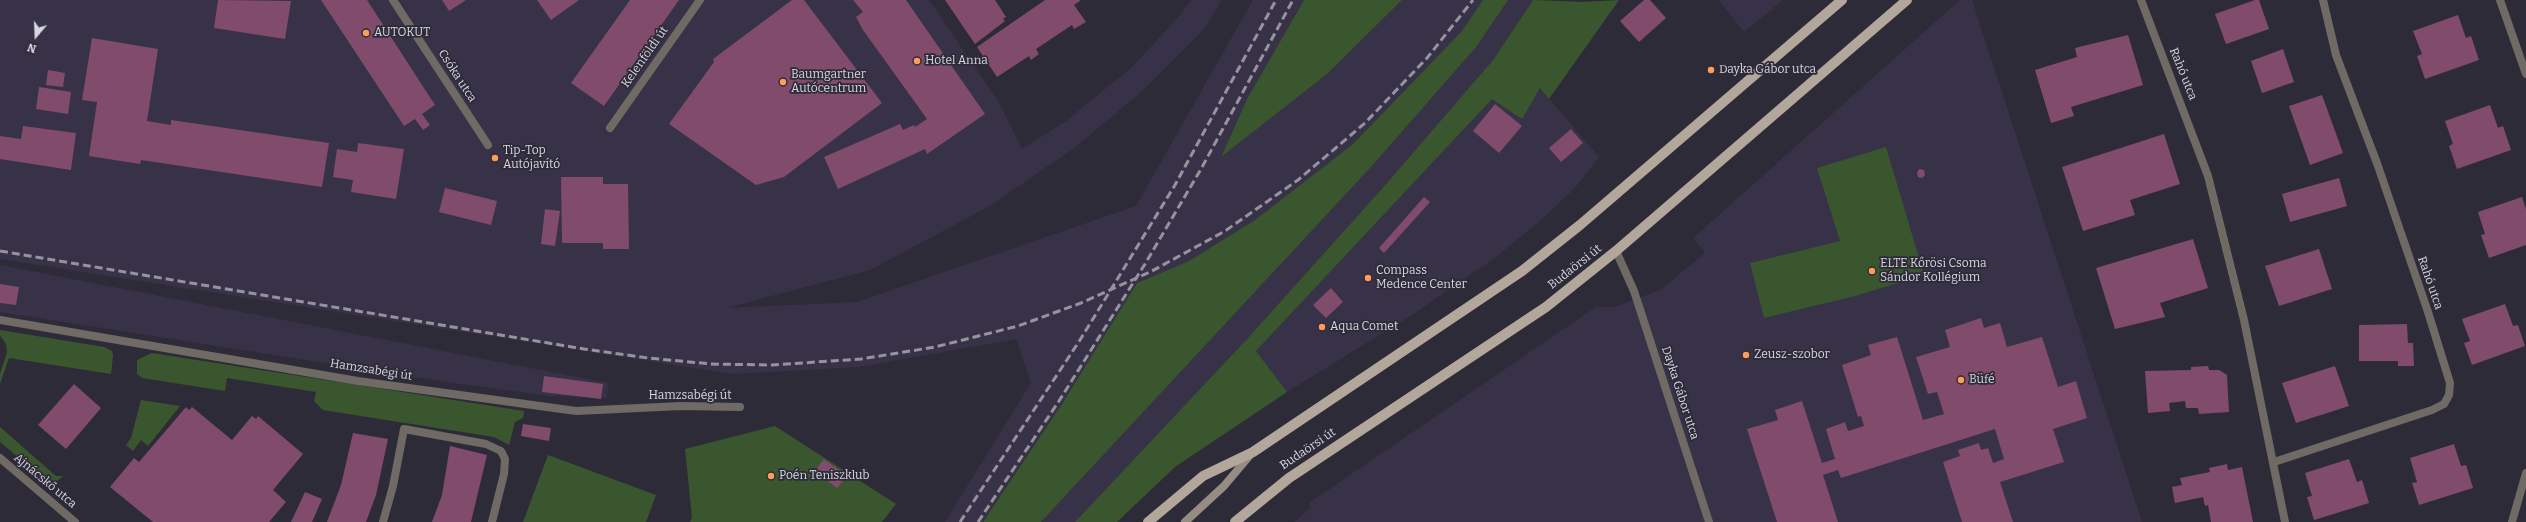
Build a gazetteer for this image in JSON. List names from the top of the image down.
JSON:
{
  "streets": {
    "main road": ["Budaörsi út"],
    "street": [
      "Kelenföldi út",
      "Rahó utca",
      "Csóka utca",
      "Hamzsabégi út",
      "Dayka Gábor utca",
      "Ajnácskő utca"
    ]
  },
  "crossings": [
    ["Budaörsi út", "Dayka Gábor utca"]
  ],
  "places": [
    "AUTOKUT",
    "Hotel Anna",
    "Dayka Gábor utca",
    "Baumgartner Autócentrum",
    "Tip-Top Autójavító",
    "ELTE Kőrösi Csoma Sándor Kollégium",
    "Compass Medence Center",
    "Aqua Comet",
    "Zeusz-szobor",
    "Büfé",
    "Poén Teniszklub"
  ],
  "north": "bottom"
}
